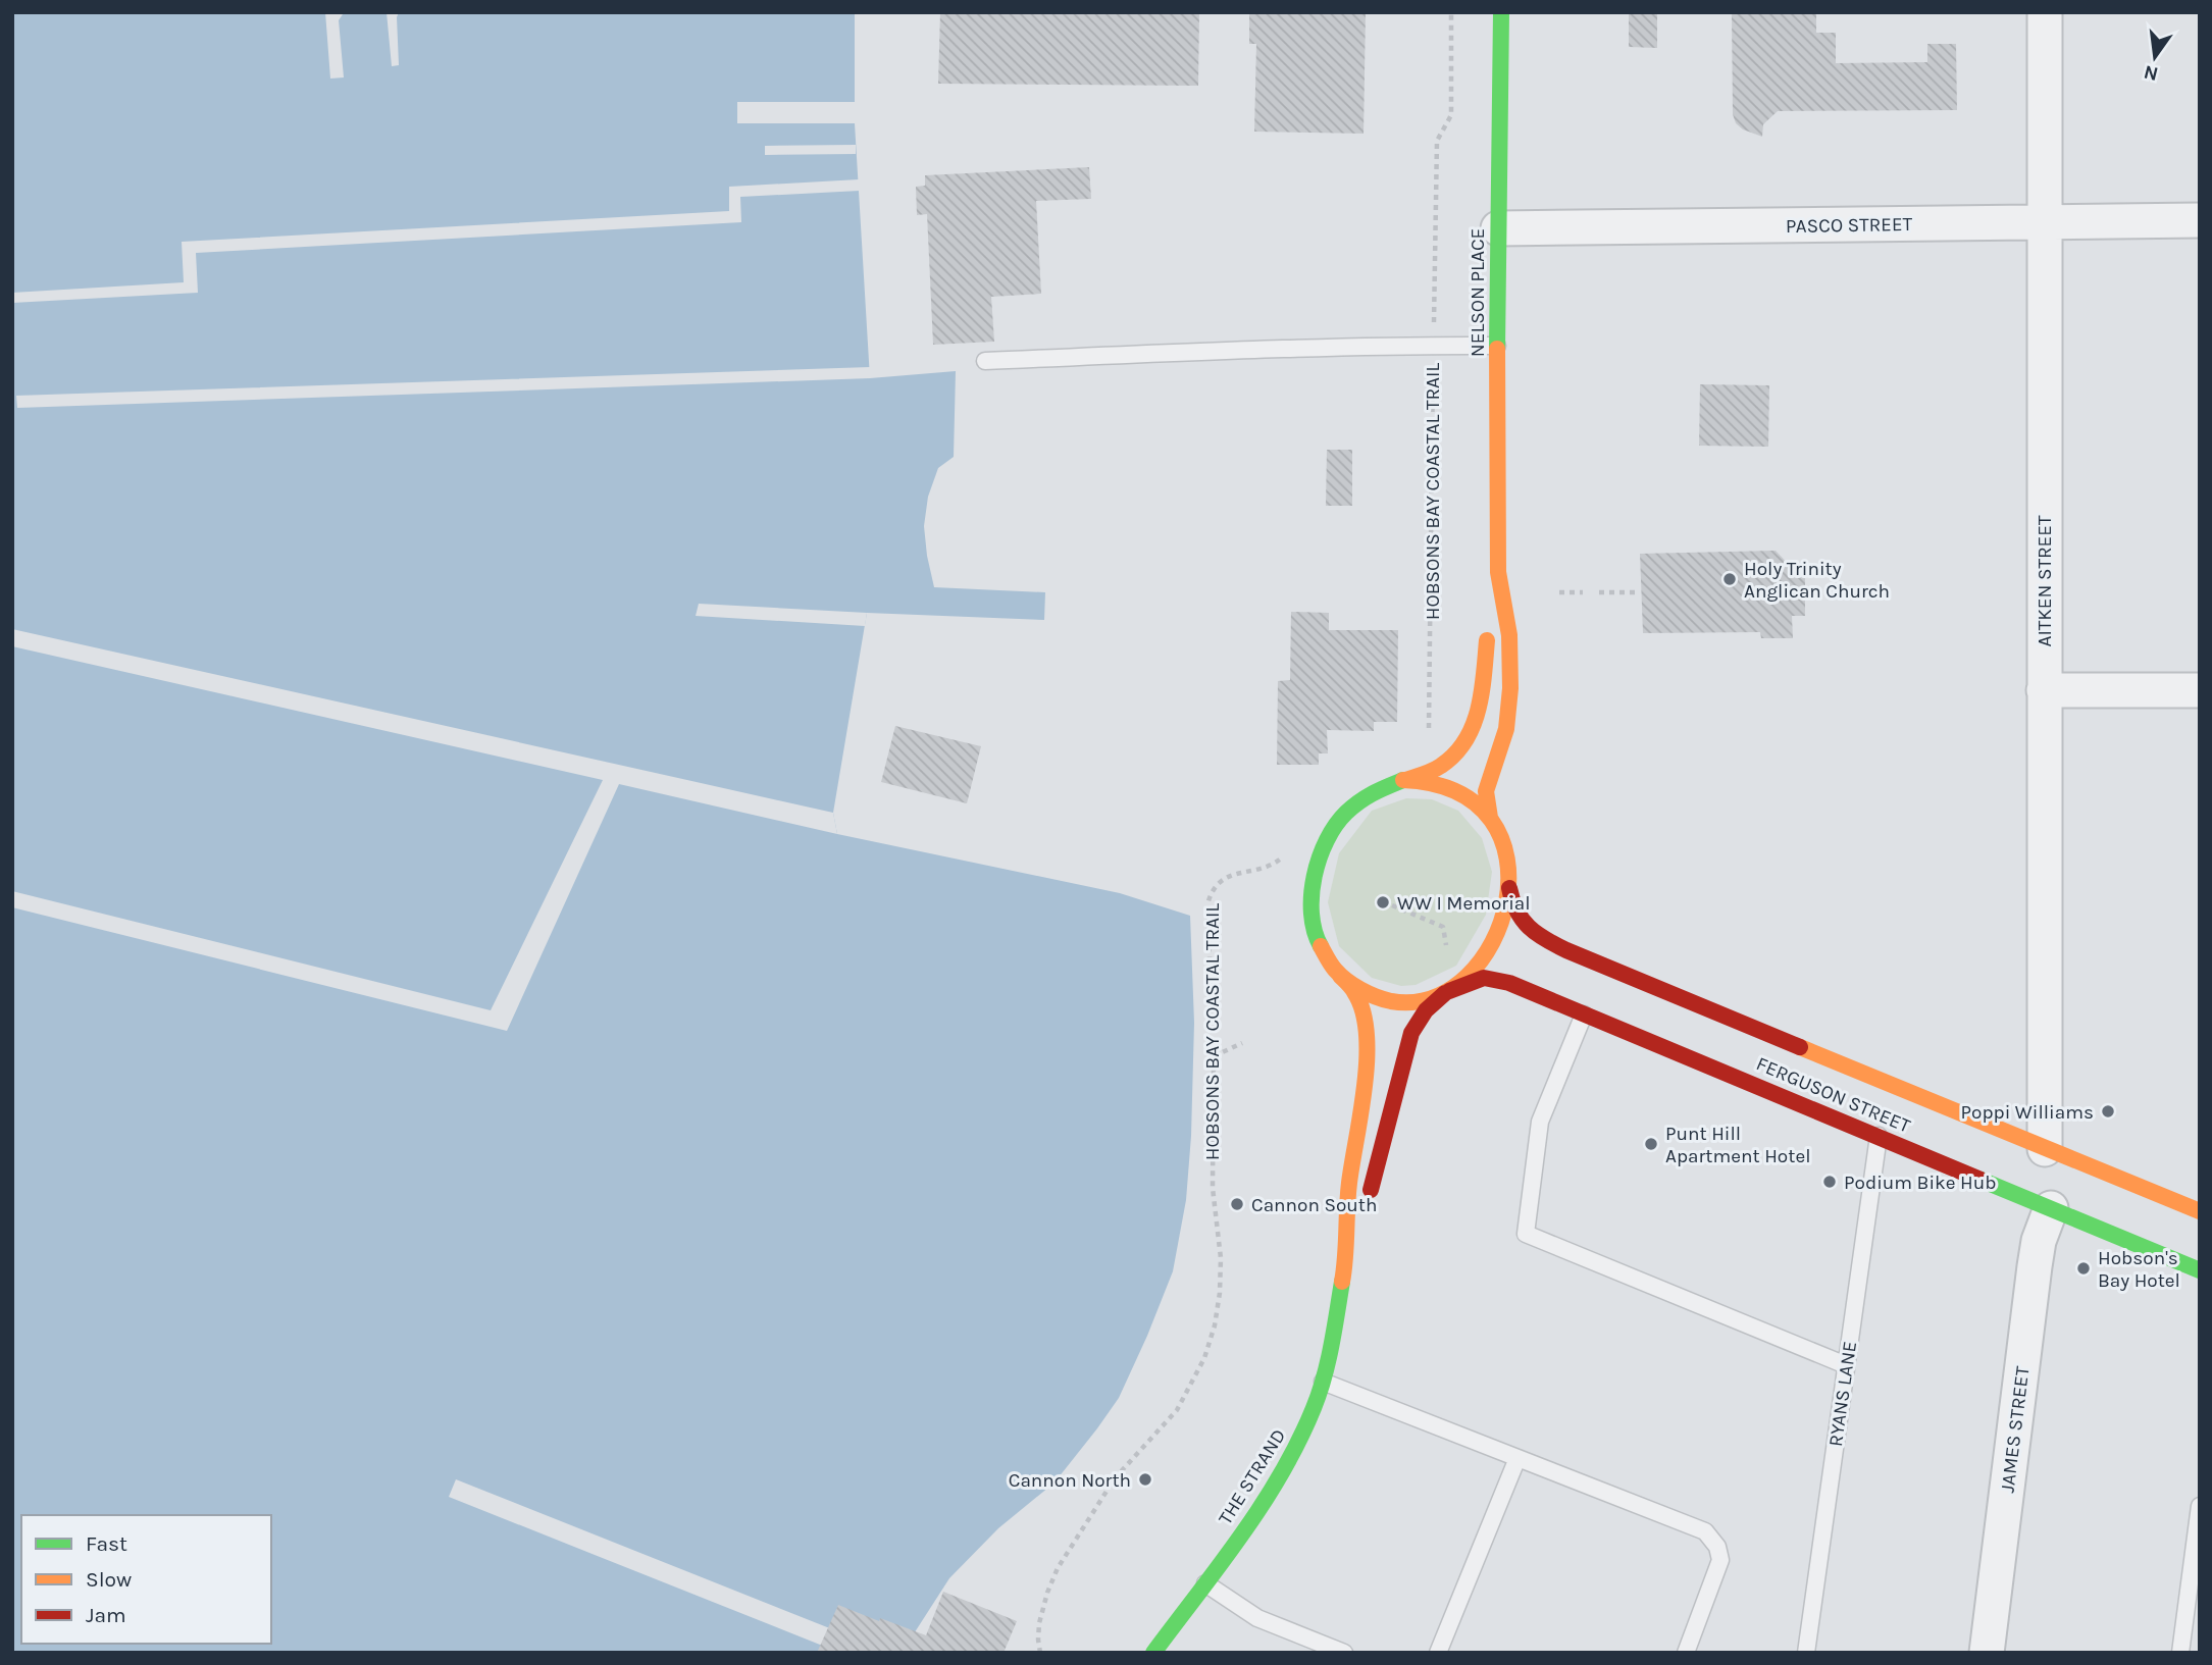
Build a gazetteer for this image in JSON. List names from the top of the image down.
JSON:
{
  "streets": {
    "street": [
      "PASCO STREET",
      "NELSON PLACE",
      "AITKEN STREET",
      "FERGUSON STREET",
      "JAMES STREET",
      "THE STRAND"
    ],
    "lane": ["RYANS LANE"],
    "path": ["HOBSONS BAY COASTAL TRAIL"]
  },
  "crossings": [
    ["PASCO STREET", "NELSON PLACE"],
    ["PASCO STREET", "AITKEN STREET"],
    ["NELSON PLACE", "FERGUSON STREET"],
    ["NELSON PLACE", "THE STRAND"],
    ["AITKEN STREET", "FERGUSON STREET"],
    ["FERGUSON STREET", "RYANS LANE"],
    ["FERGUSON STREET", "JAMES STREET"],
    ["FERGUSON STREET", "THE STRAND"]
  ],
  "places": [
    "Holy Trinity Anglican Church",
    "WW I Memorial",
    "Poppi Williams",
    "Punt Hill Apartment Hotel",
    "Podium Bike Hub",
    "Cannon South",
    "Hobson's Bay Hotel",
    "Cannon North"
  ],
  "legend": ["Fast", "Slow", "Jam"],
  "north": "bottom"
}
